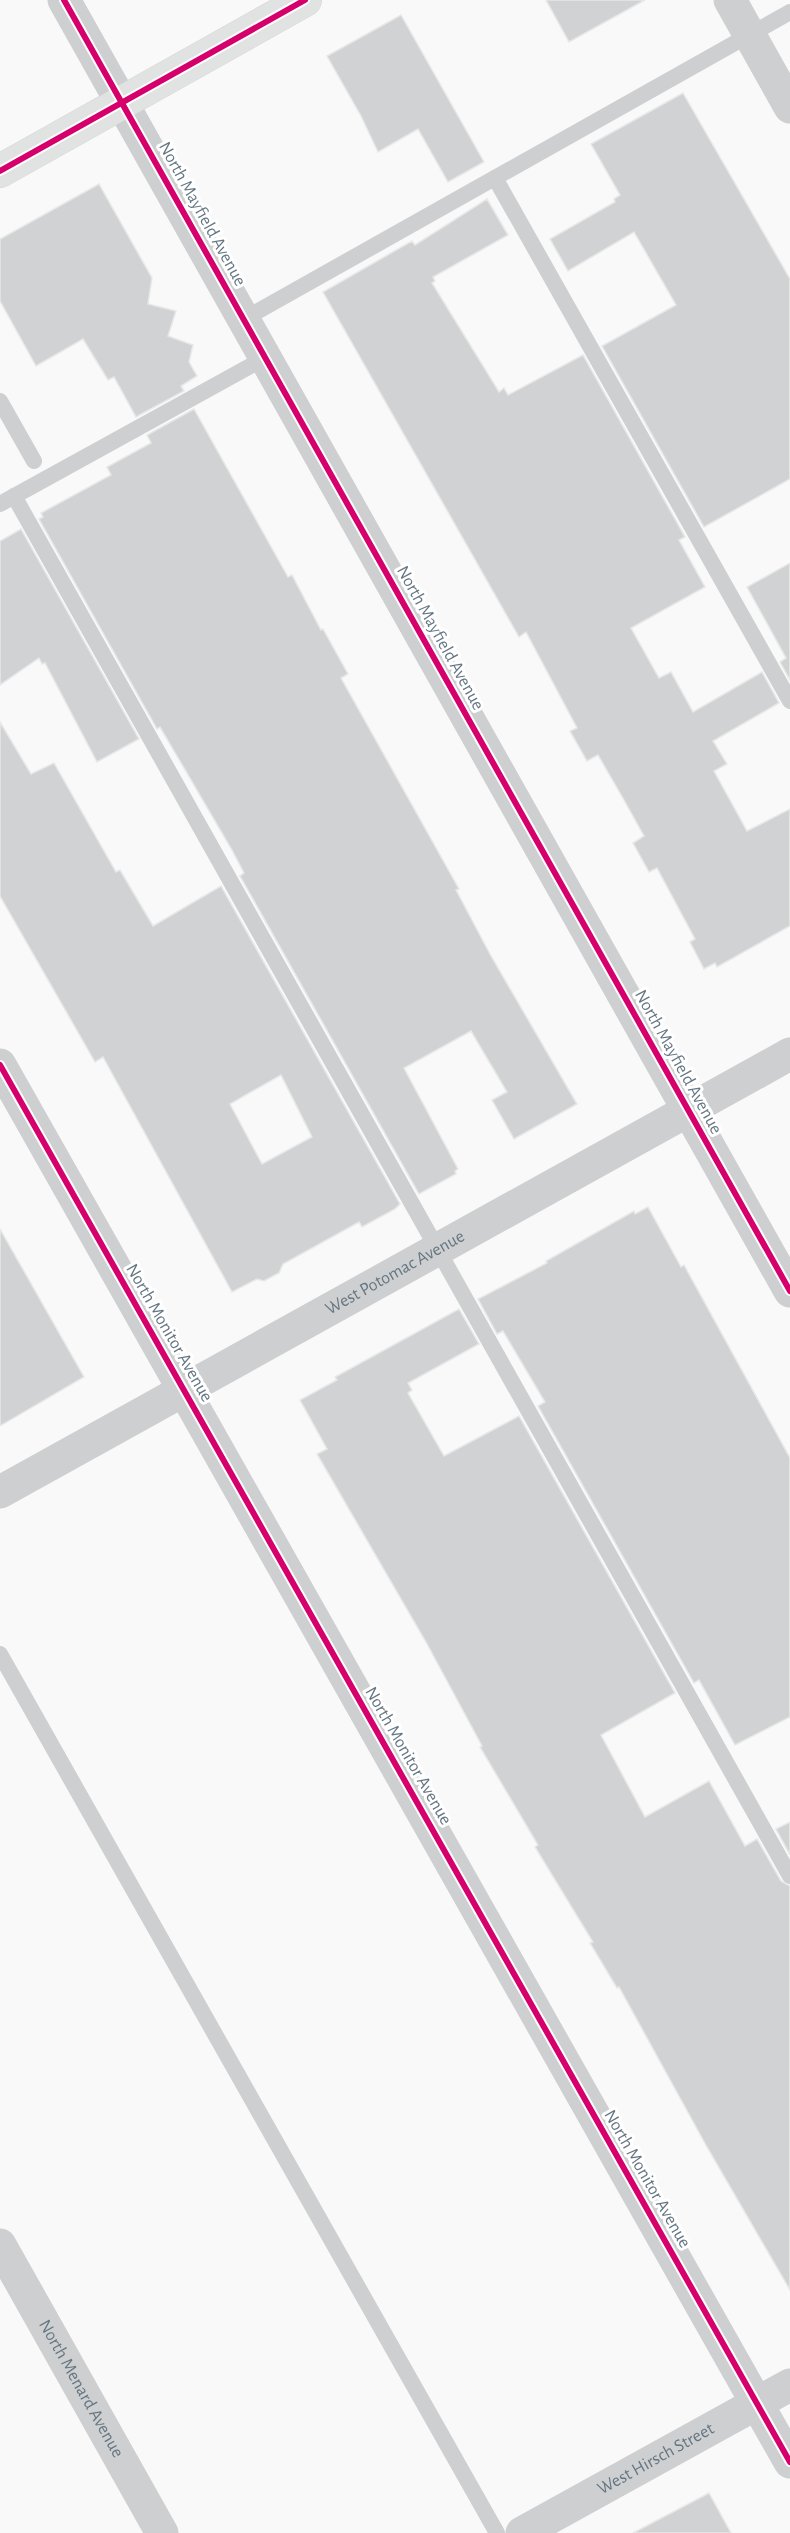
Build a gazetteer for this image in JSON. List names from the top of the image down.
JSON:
{
  "streets": {
    "street": [
      "North Mayfield Avenue",
      "West Potomac Avenue",
      "North Monitor Avenue",
      "North Menard Avenue",
      "West Hirsch Street"
    ]
  },
  "crossings": [
    ["North Mayfield Avenue", "West Potomac Avenue"],
    ["West Potomac Avenue", "North Monitor Avenue"],
    ["North Monitor Avenue", "West Hirsch Street"]
  ]
}
